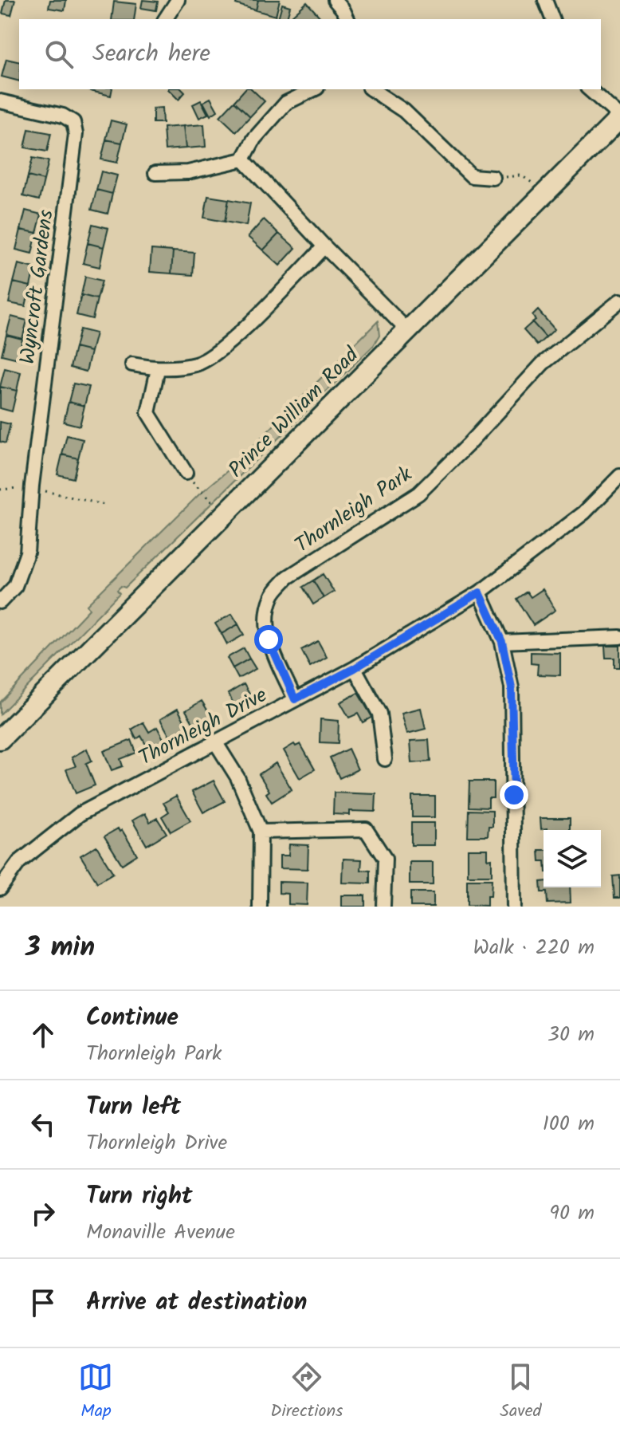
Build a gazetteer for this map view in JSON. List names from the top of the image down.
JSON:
{
  "streets": {
    "main road": ["Prince William Road"],
    "street": ["Wyncroft Gardens", "Thornleigh Park", "Thornleigh Drive"]
  },
  "crossings": [
    ["Thornleigh Park", "Thornleigh Drive"]
  ],
  "page": {
    "search": "Search here",
    "heading": ["3 min", "Walk · 220 m"],
    "list": [
      ["Continue", "Thornleigh Park", "30 m"],
      ["Turn left", "Thornleigh Drive", "100 m"],
      ["Turn right", "Monaville Avenue", "90 m"],
      "Arrive at destination"
    ],
    "nav": ["Map", "Directions", "Saved"]
  }
}
